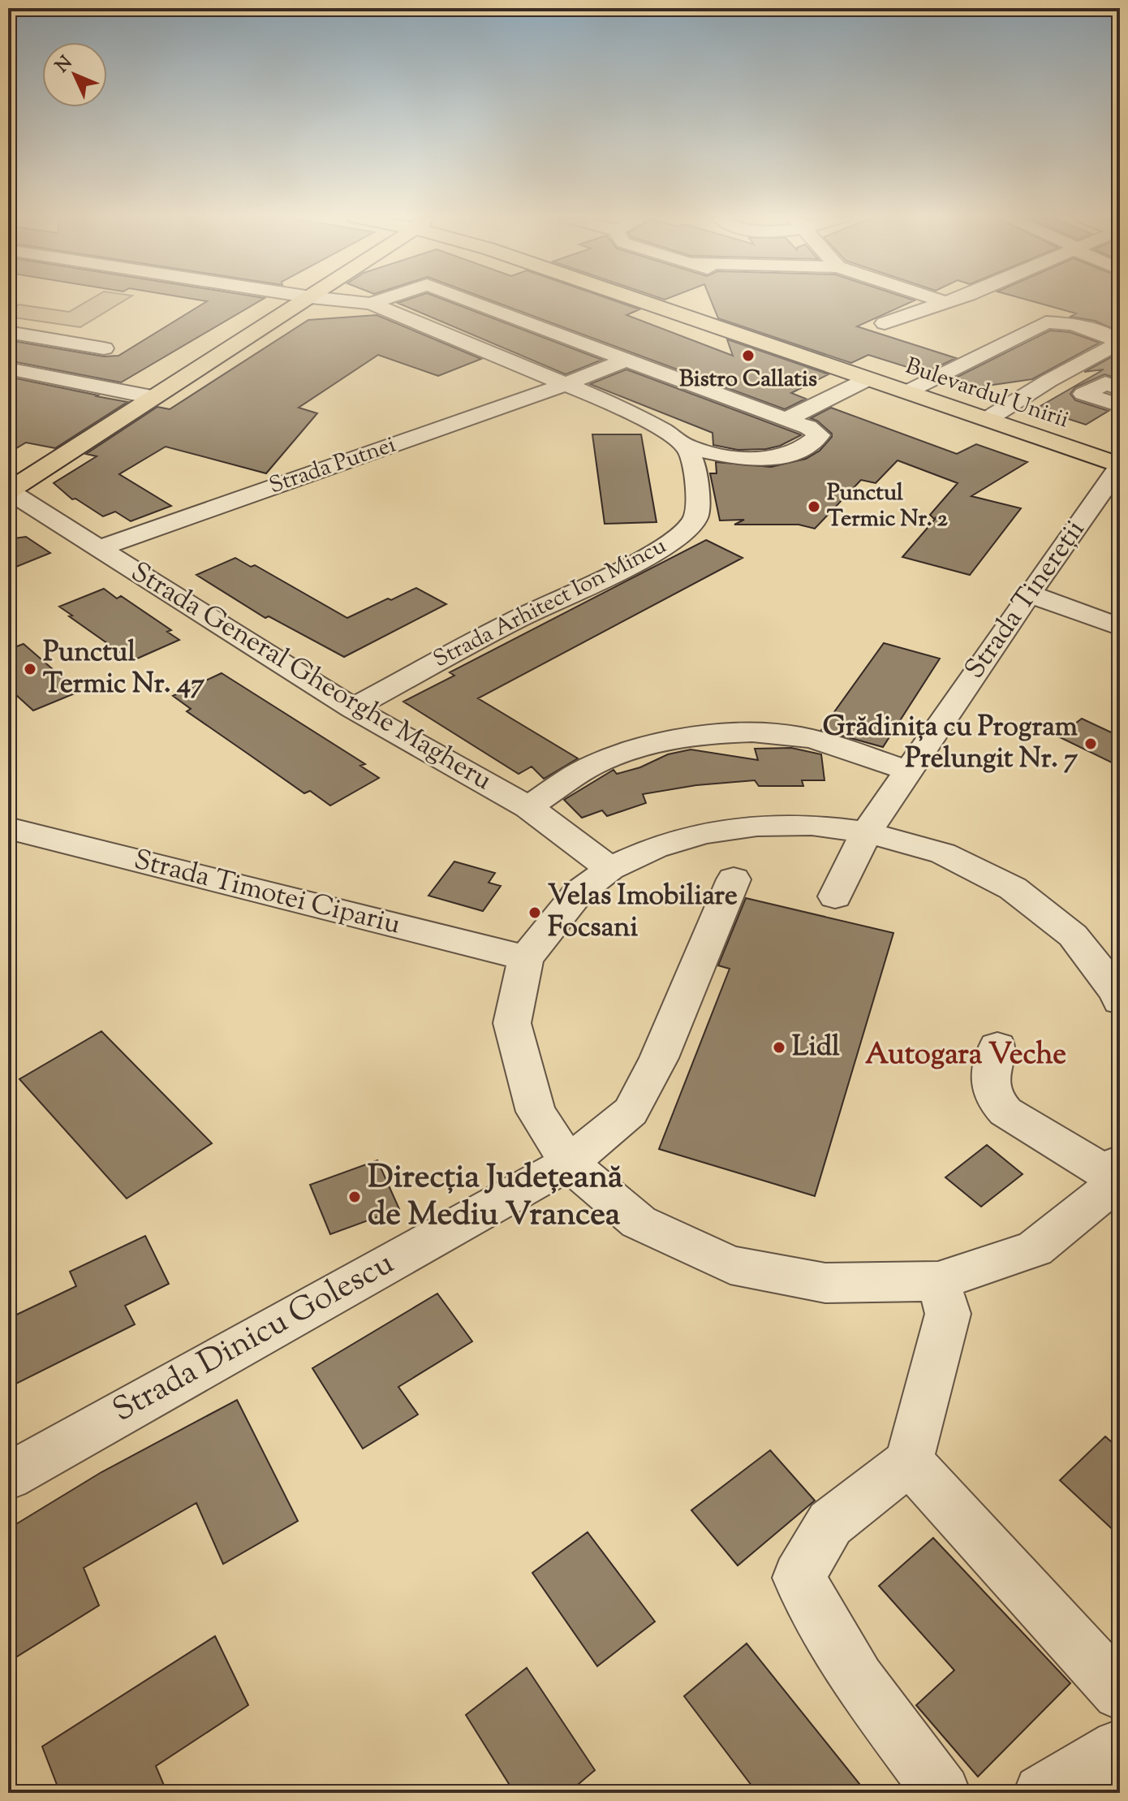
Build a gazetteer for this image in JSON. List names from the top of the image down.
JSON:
{
  "streets": {
    "main road": ["Bulevardul Unirii"],
    "street": [
      "Strada Putnei",
      "Strada Tinereții",
      "Strada Arhitect Ion Mincu",
      "Strada General Gheorghe Magheru",
      "Strada Timotei Cipariu",
      "Strada Dinicu Golescu"
    ]
  },
  "crossings": [
    ["Bulevardul Unirii", "Strada Tinereții"],
    ["Strada Putnei", "Strada General Gheorghe Magheru"],
    ["Strada Arhitect Ion Mincu", "Strada General Gheorghe Magheru"]
  ],
  "districts": ["Autogara Veche"],
  "places": [
    "Bistro Callatis",
    "Punctul Termic Nr. 2",
    "Punctul Termic Nr. 47",
    "Grădinița cu Program Prelungit Nr. 7",
    "Velas Imobiliare Focsani",
    "Lidl",
    "Direcția Județeană de Mediu Vrancea"
  ],
  "north": "top left"
}
